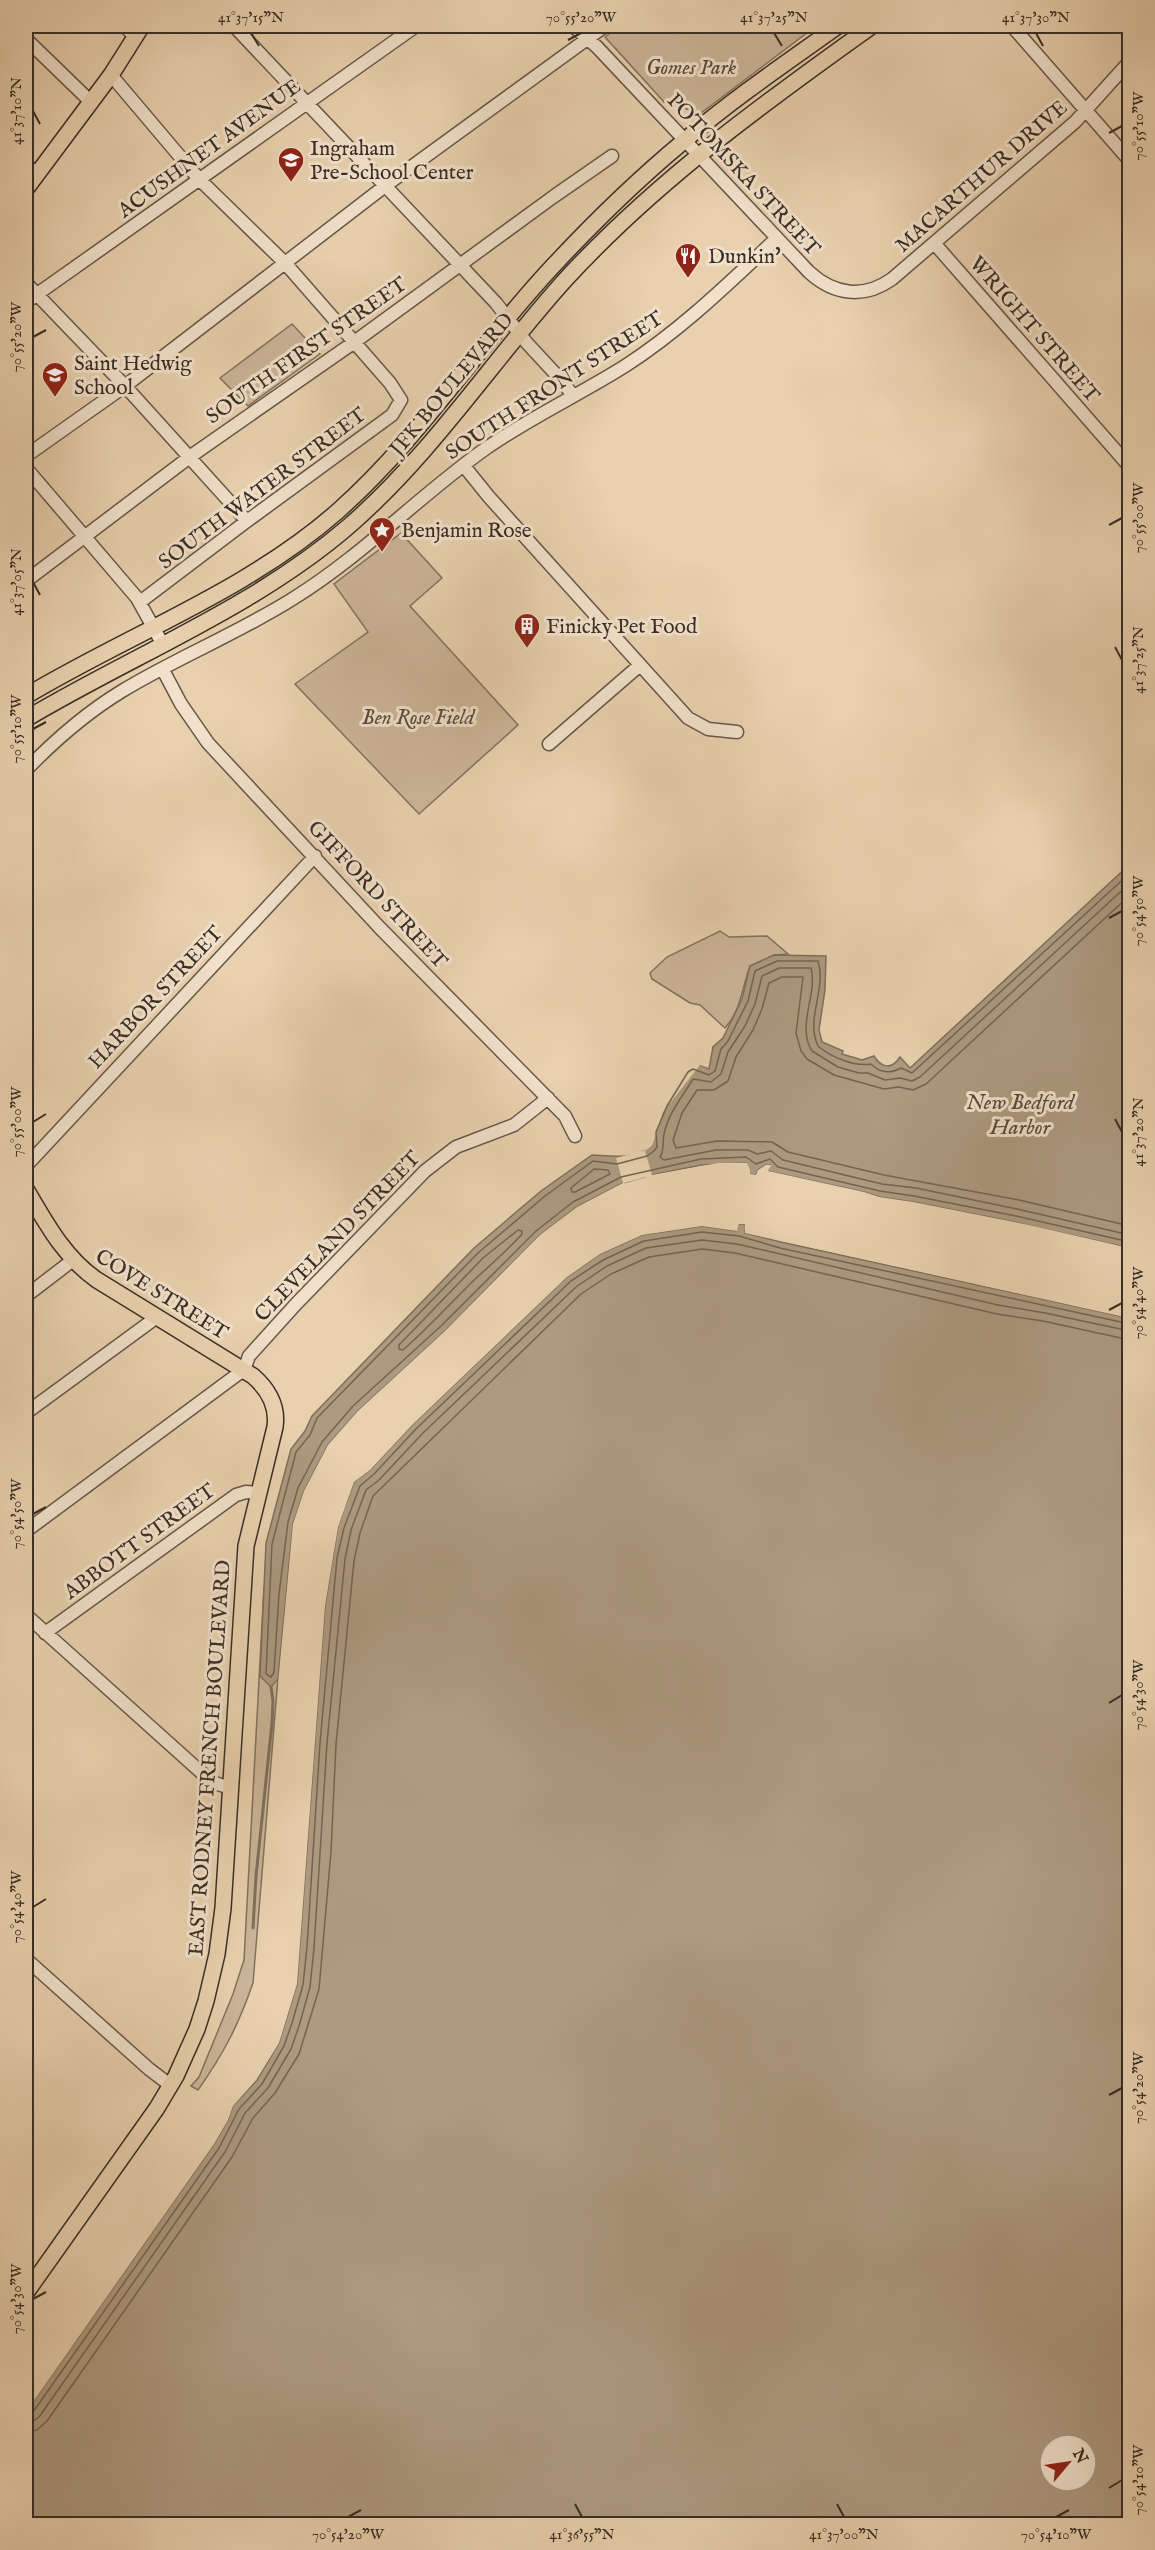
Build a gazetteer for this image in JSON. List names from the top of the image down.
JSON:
{
  "streets": {
    "main road": ["JFK BOULEVARD", "COVE STREET", "EAST RODNEY FRENCH BOULEVARD"],
    "street": [
      "ACUSHNET AVENUE",
      "POTOMSKA STREET",
      "MACARTHUR DRIVE",
      "WRIGHT STREET",
      "SOUTH FIRST STREET",
      "SOUTH FRONT STREET",
      "SOUTH WATER STREET",
      "GIFFORD STREET",
      "HARBOR STREET",
      "CLEVELAND STREET",
      "ABBOTT STREET"
    ]
  },
  "crossings": [
    ["POTOMSKA STREET", "MACARTHUR DRIVE"],
    ["POTOMSKA STREET", "JFK BOULEVARD"],
    ["POTOMSKA STREET", "SOUTH FRONT STREET"],
    ["MACARTHUR DRIVE", "WRIGHT STREET"],
    ["SOUTH FIRST STREET", "SOUTH WATER STREET"],
    ["SOUTH FRONT STREET", "GIFFORD STREET"],
    ["GIFFORD STREET", "HARBOR STREET"],
    ["GIFFORD STREET", "CLEVELAND STREET"],
    ["CLEVELAND STREET", "COVE STREET"],
    ["COVE STREET", "EAST RODNEY FRENCH BOULEVARD"],
    ["ABBOTT STREET", "EAST RODNEY FRENCH BOULEVARD"]
  ],
  "water": ["New Bedford Harbor"],
  "parks": ["Gomes Park", "Ben Rose Field"],
  "places": {
    "school or university": ["Ingraham Pre-School Center", "Saint Hedwig School"],
    "restaurant": ["Dunkin'"],
    "place": ["Benjamin Rose"],
    "building": ["Finicky Pet Food"]
  },
  "north": "top right",
  "coordinates": [
    "41°37'15\"N",
    "70°55'20\"W",
    "41°37'25\"N",
    "41°37'30\"N",
    "41°37'10\"N",
    "70°55'10\"W",
    "70°55'00\"W",
    "41°37'05\"N",
    "70°54'50\"W",
    "41°37'20\"N",
    "70°54'40\"W",
    "70°54'30\"W",
    "70°54'20\"W",
    "70°54'10\"W",
    "41°36'55\"N",
    "41°37'00\"N"
  ]
}
